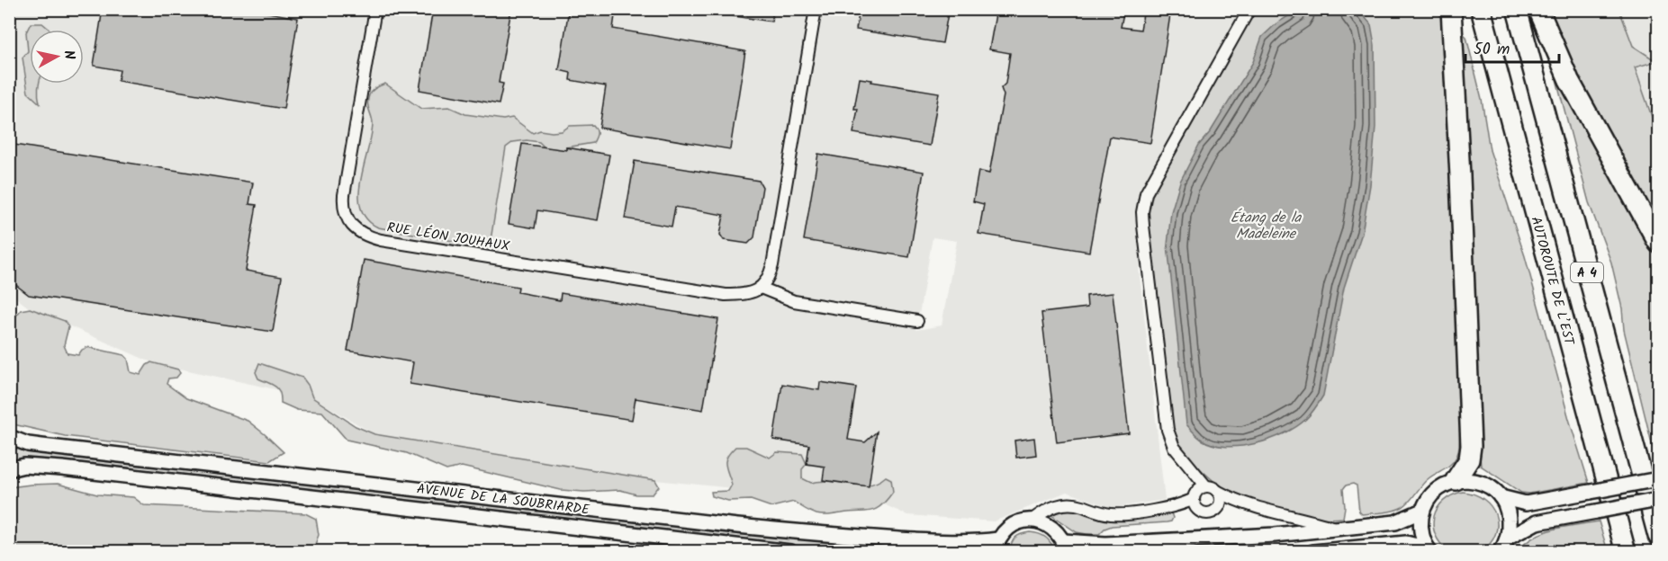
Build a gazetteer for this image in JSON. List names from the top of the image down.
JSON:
{
  "streets": {
    "highway": ["A 4", "AUTOROUTE DE L’EST"],
    "street": ["RUE LÉON JOUHAUX", "AVENUE DE LA SOUBRIARDE"]
  },
  "water": ["Étang de la Madeleine"],
  "scale_bar": "50 m",
  "north": "right"
}
